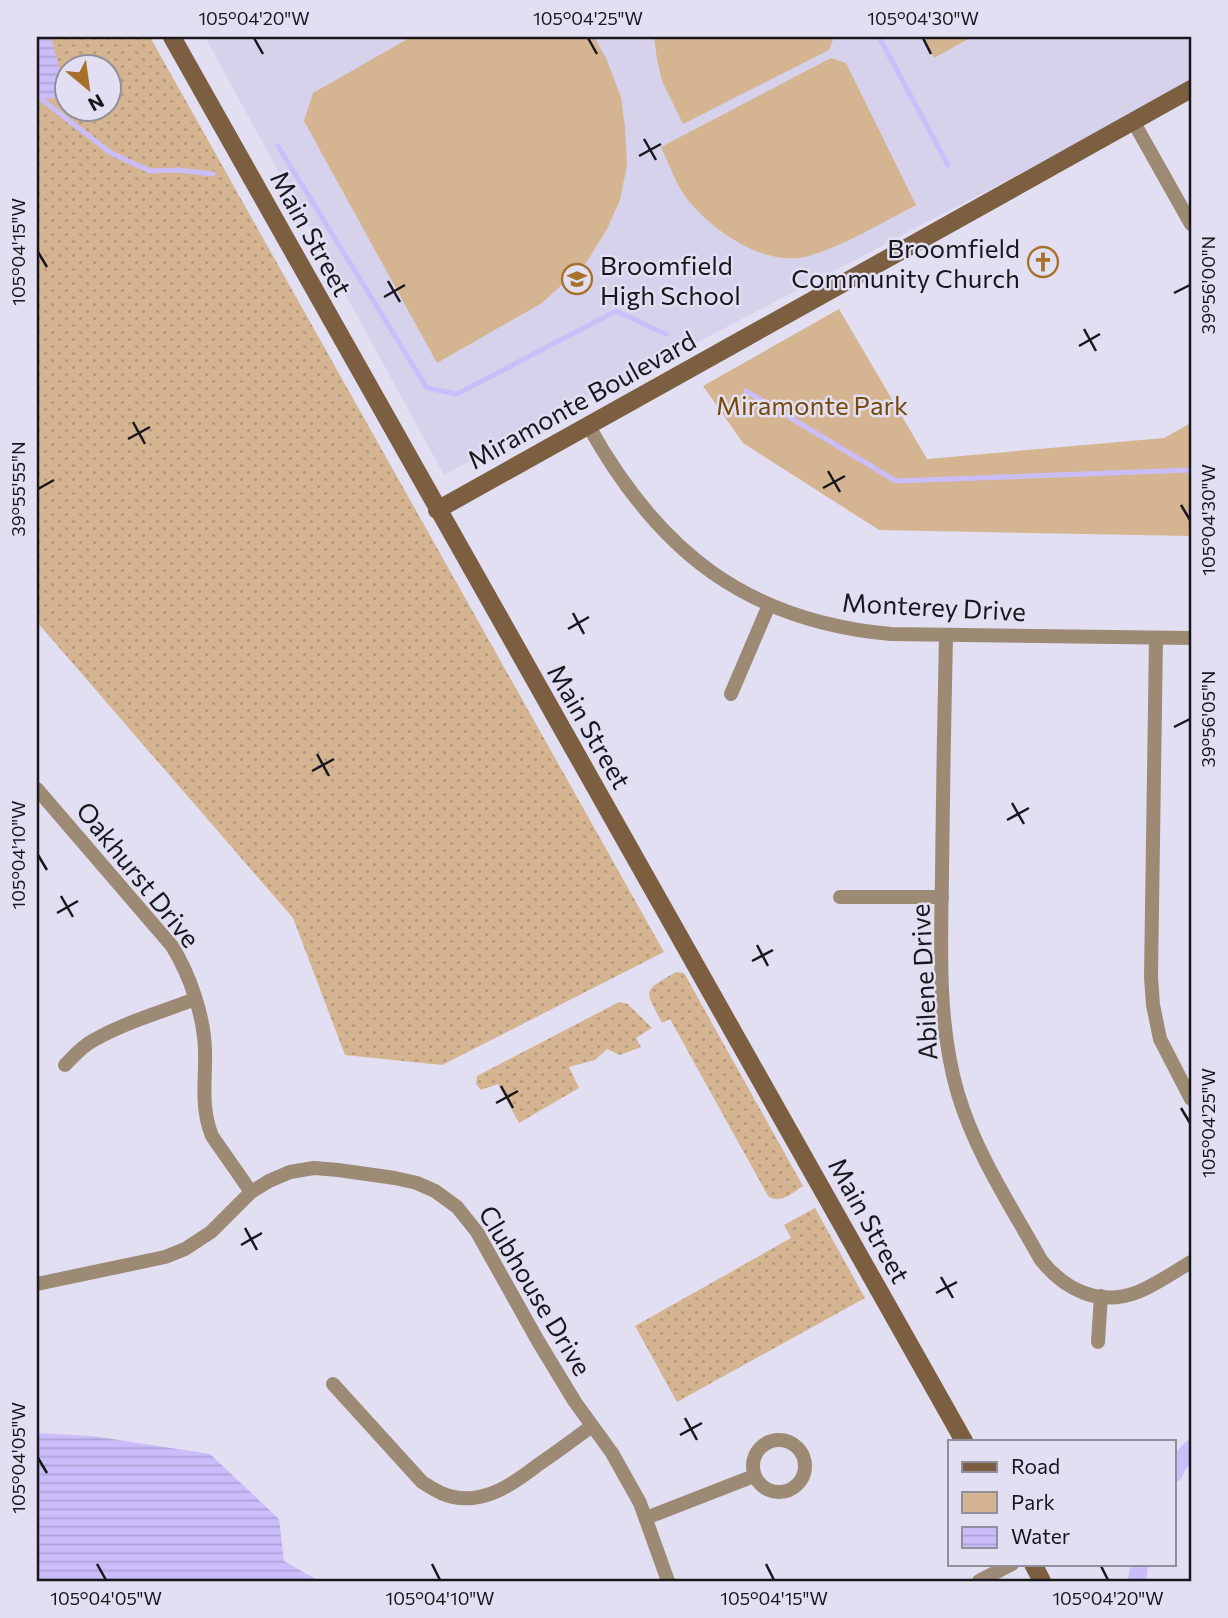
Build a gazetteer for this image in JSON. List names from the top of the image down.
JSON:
{
  "streets": {
    "main road": ["Main Street", "Miramonte Boulevard"],
    "street": [
      "Monterey Drive",
      "Oakhurst Drive",
      "Abilene Drive",
      "Clubhouse Drive"
    ]
  },
  "crossings": [
    ["Main Street", "Miramonte Boulevard"],
    ["Miramonte Boulevard", "Monterey Drive"],
    ["Monterey Drive", "Abilene Drive"],
    ["Oakhurst Drive", "Clubhouse Drive"]
  ],
  "parks": ["Miramonte Park"],
  "places": {
    "church": ["Broomfield Community Church"],
    "school or university": ["Broomfield High School"]
  },
  "legend": ["Road", "Park", "Water"],
  "north": "bottom right",
  "coordinates": [
    "105°04'20\"W",
    "105°04'25\"W",
    "105°04'30\"W",
    "105°04'15\"W",
    "39°56'00\"N",
    "39°55'55\"N",
    "39°56'05\"N",
    "105°04'10\"W",
    "105°04'05\"W"
  ]
}
